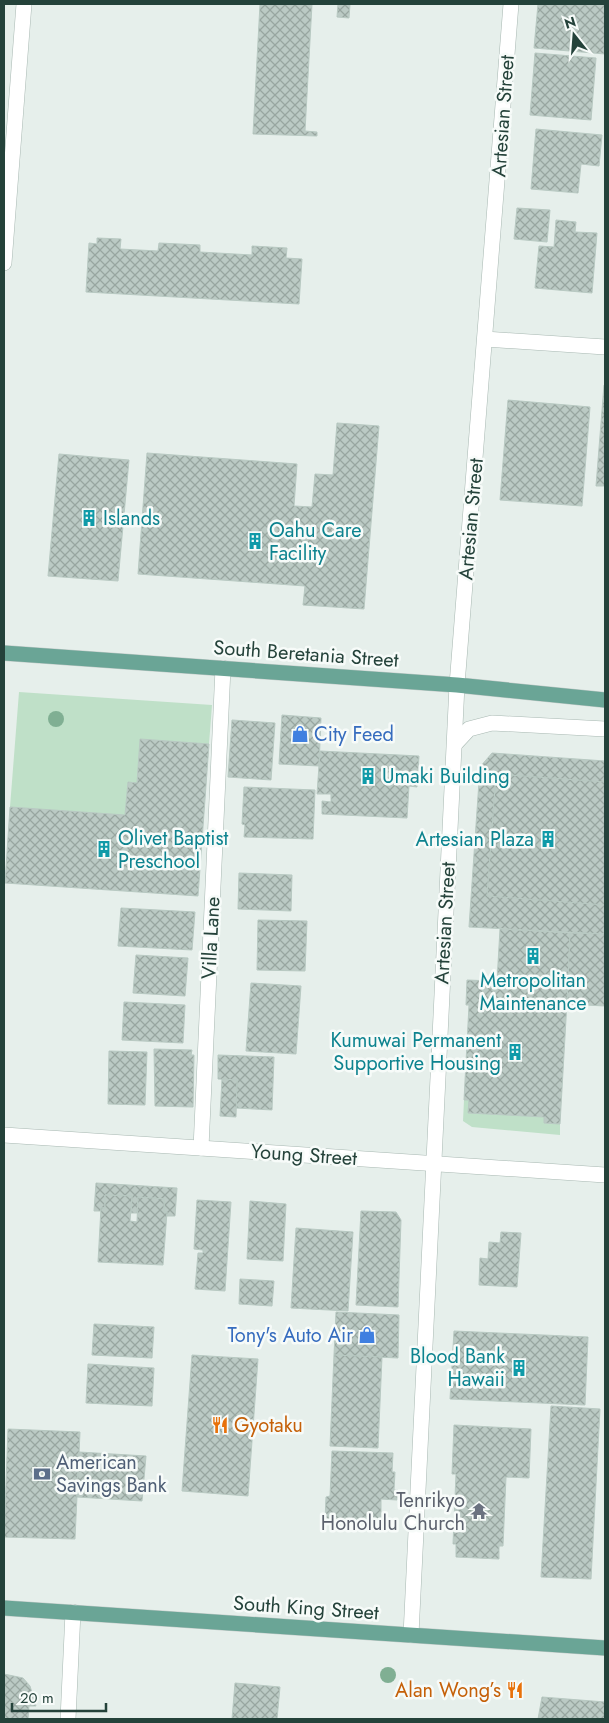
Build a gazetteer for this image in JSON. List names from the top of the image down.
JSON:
{
  "streets": {
    "main road": ["South Beretania Street", "South King Street"],
    "street": ["Artesian Street", "Villa Lane", "Young Street"]
  },
  "crossings": [
    ["Artesian Street", "South Beretania Street"],
    ["Artesian Street", "Young Street"],
    ["Artesian Street", "South King Street"],
    ["South Beretania Street", "Villa Lane"],
    ["Villa Lane", "Young Street"]
  ],
  "places": {
    "building": [
      "Islands",
      "Oahu Care Facility",
      "Umaki Building",
      "Artesian Plaza",
      "Olivet Baptist Preschool",
      "Metropolitan Maintenance",
      "Kumuwai Permanent Supportive Housing",
      "Blood Bank Hawaii"
    ],
    "shop": ["City Feed", "Tony's Auto Air"],
    "restaurant": ["Gyotaku", "Alan Wong’s"],
    "bank": ["American Savings Bank"],
    "temple": ["Tenrikyo Honolulu Church"]
  },
  "scale_bar": "20 m",
  "north": "top"
}
